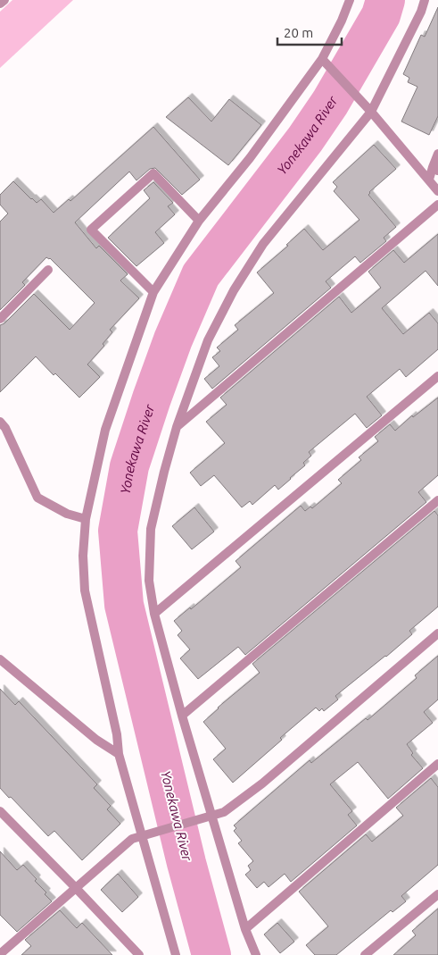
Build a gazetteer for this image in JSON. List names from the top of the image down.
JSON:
{
  "water": ["Yonekawa River"],
  "scale_bar": "20 m"
}
